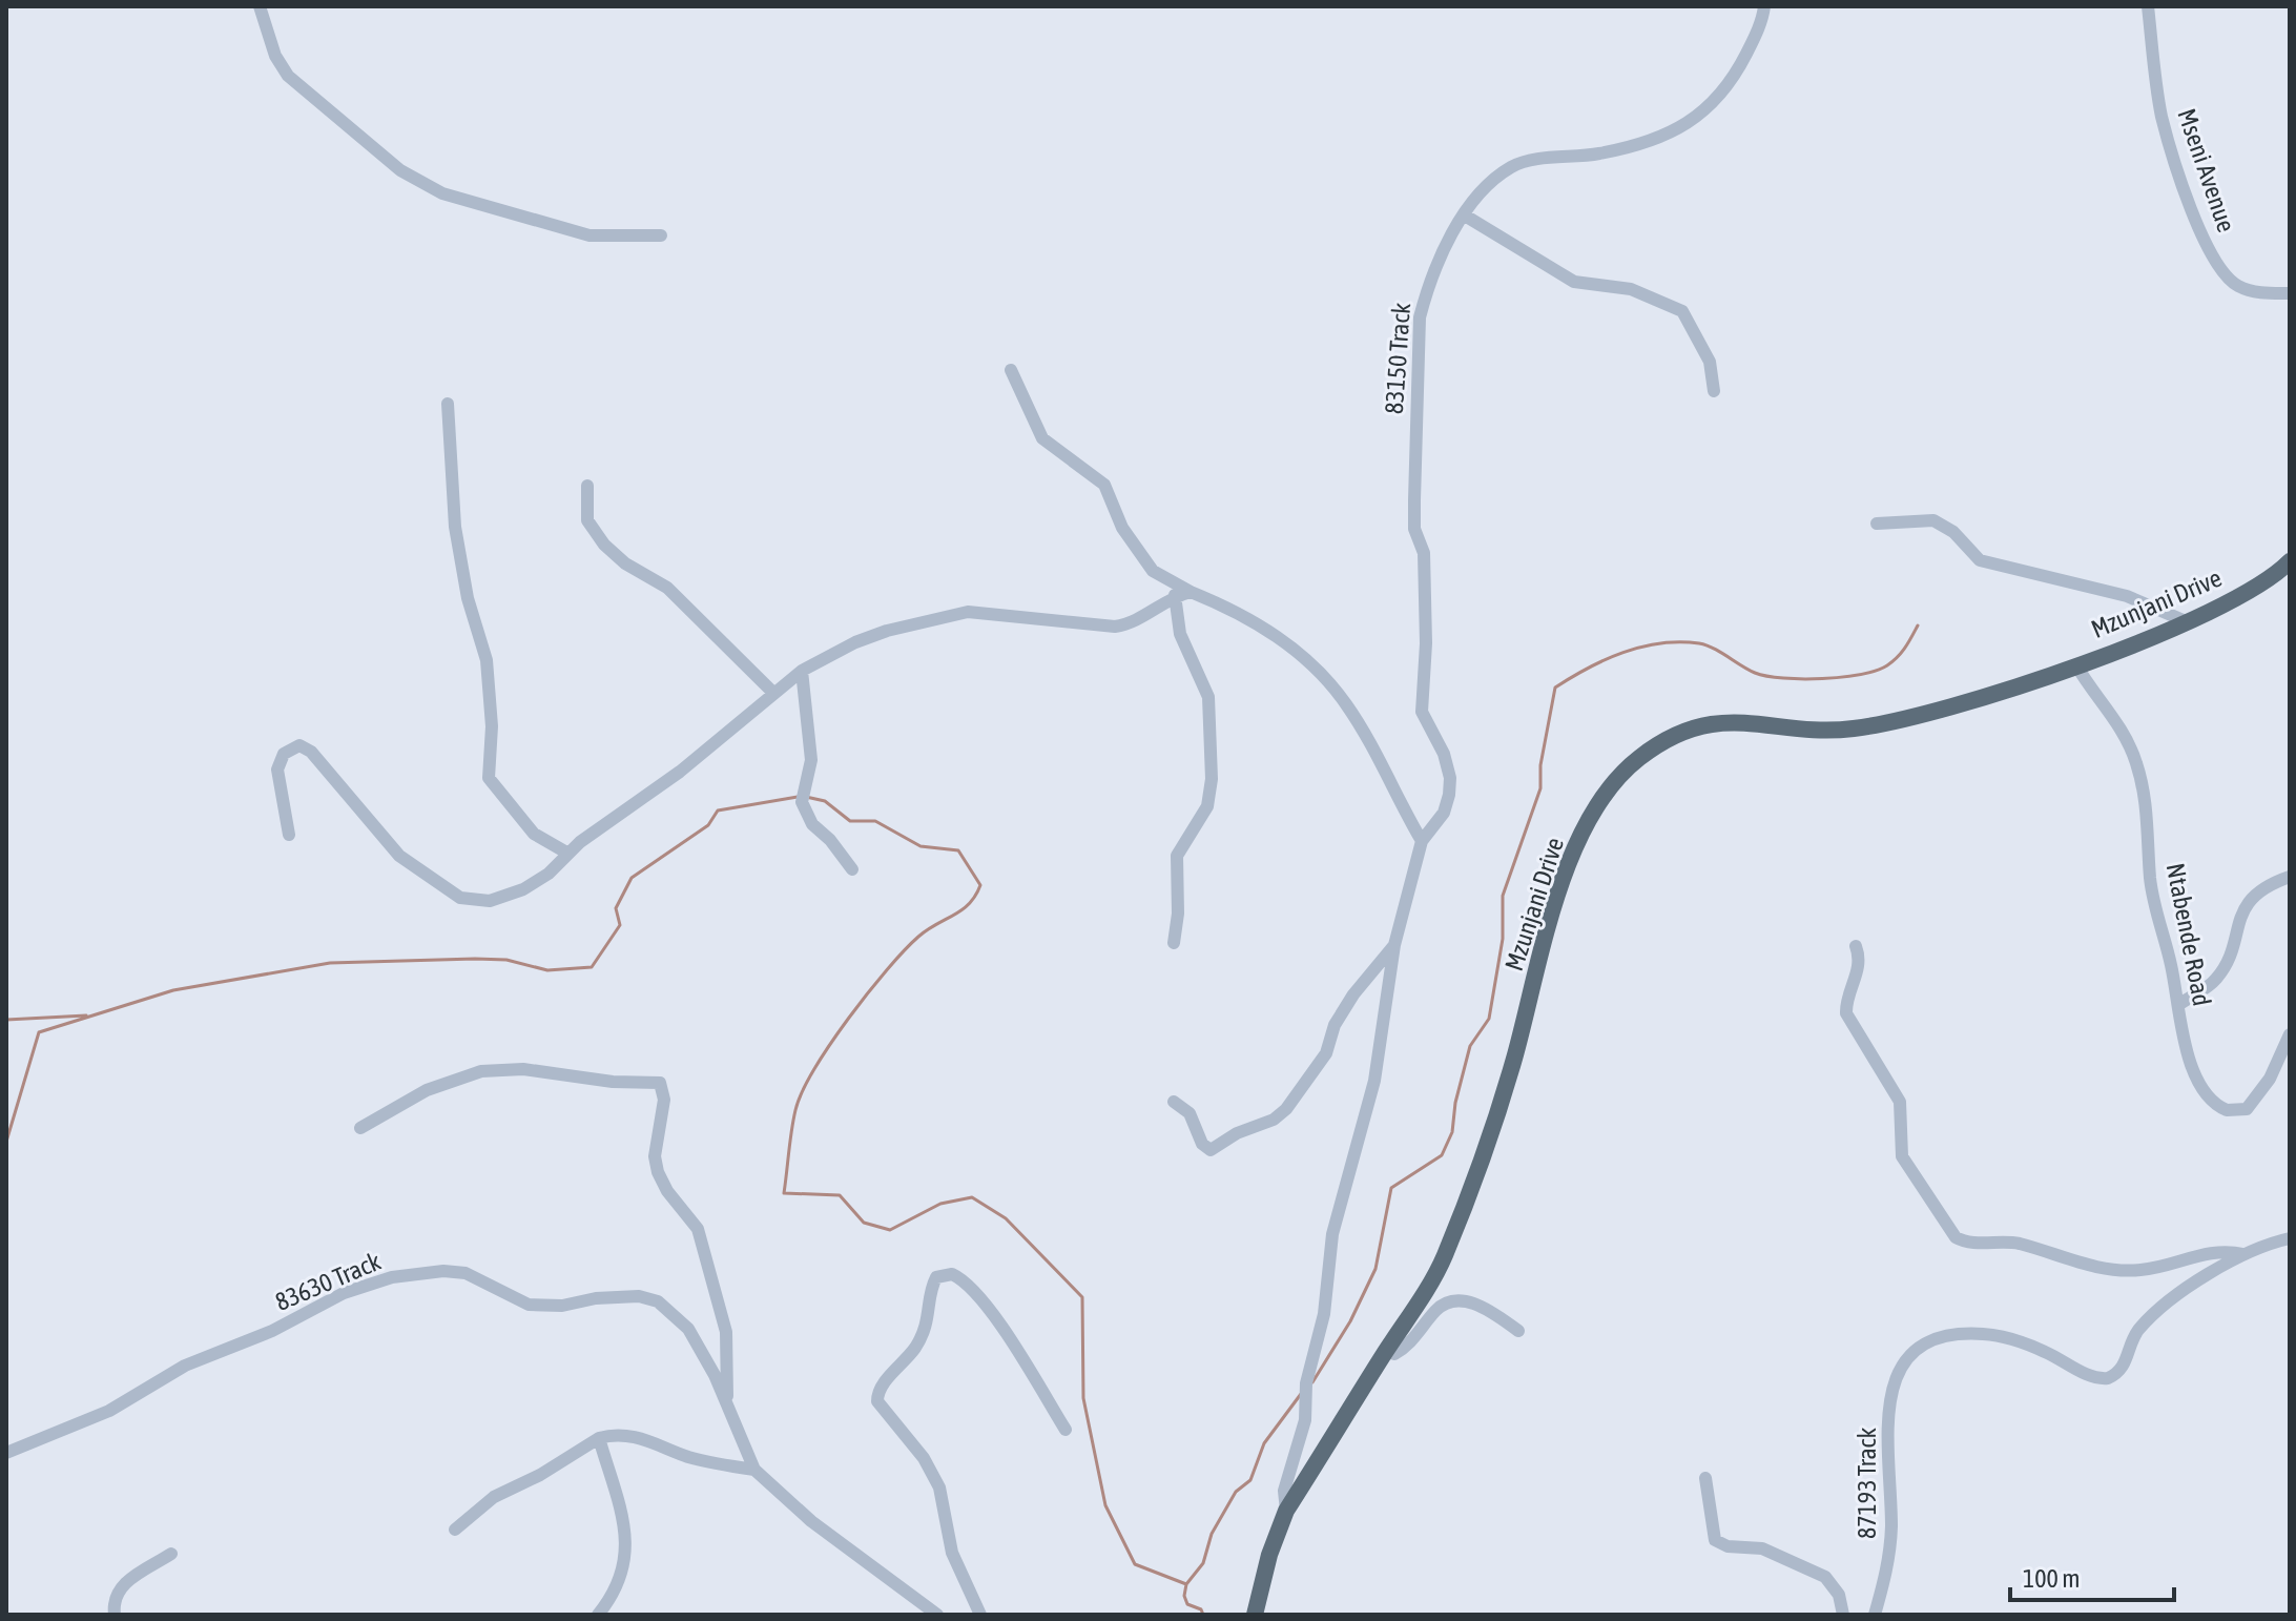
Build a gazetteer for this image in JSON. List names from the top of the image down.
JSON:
{
  "streets": {
    "main road": ["Mzunjani Drive"],
    "street": [
      "Mseni Avenue",
      "83150 Track",
      "Ntabende Road",
      "83630 Track",
      "87193 Track"
    ]
  },
  "crossings": [
    ["83150 Track", "Mzunjani Drive"],
    ["Mzunjani Drive", "Ntabende Road"]
  ],
  "scale_bar": "100 m"
}
